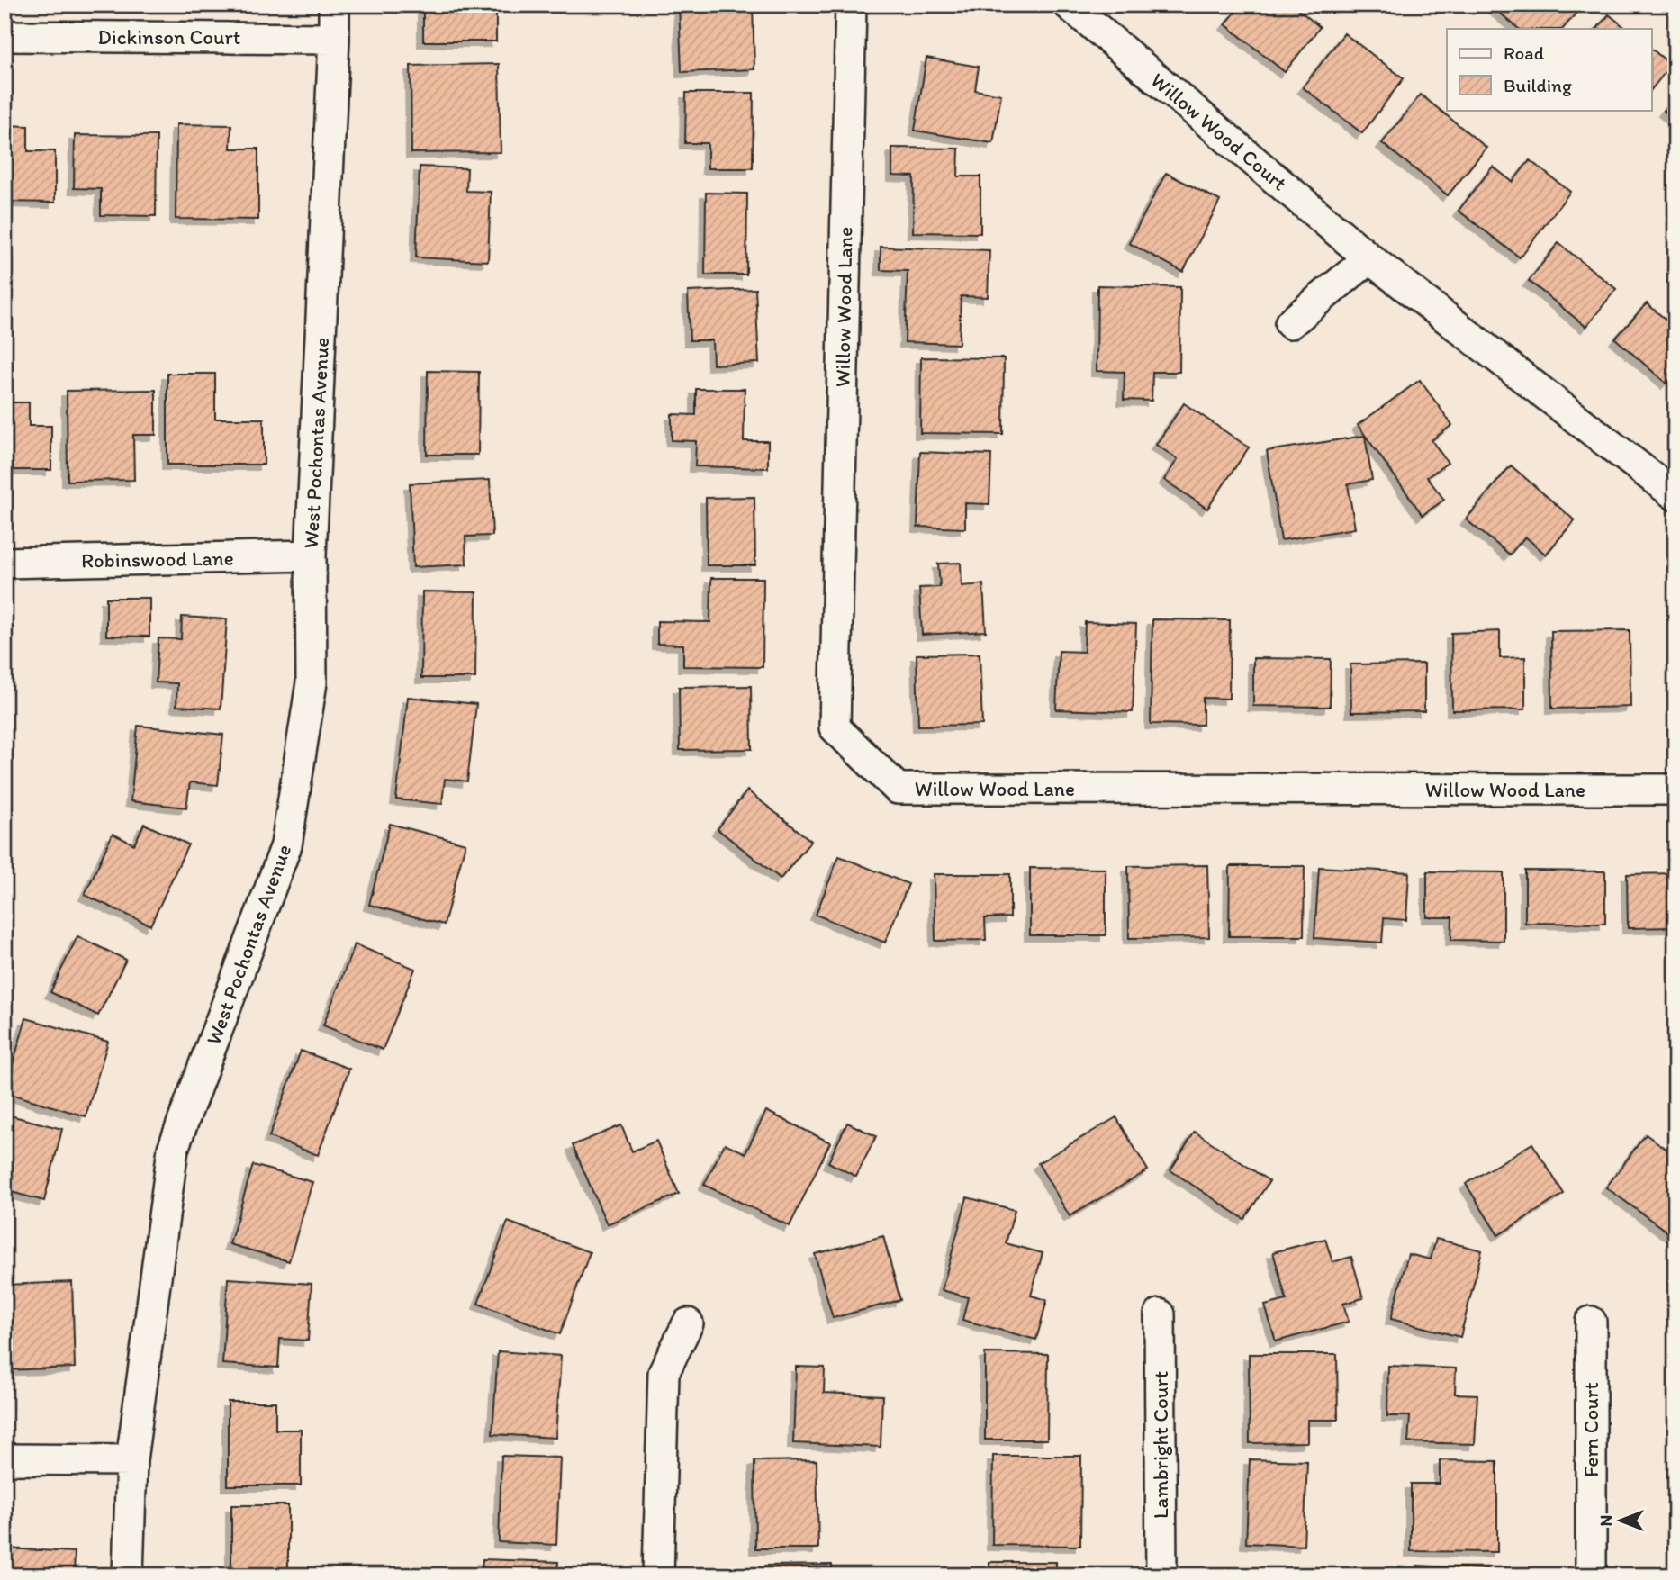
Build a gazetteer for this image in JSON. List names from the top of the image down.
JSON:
{
  "streets": {
    "street": [
      "Dickinson Court",
      "Willow Wood Court",
      "Willow Wood Lane",
      "West Pochontas Avenue",
      "Robinswood Lane",
      "Fern Court",
      "Lambright Court"
    ]
  },
  "crossings": [
    ["Dickinson Court", "West Pochontas Avenue"],
    ["West Pochontas Avenue", "Robinswood Lane"]
  ],
  "legend": ["Road", "Building"],
  "north": "left"
}
